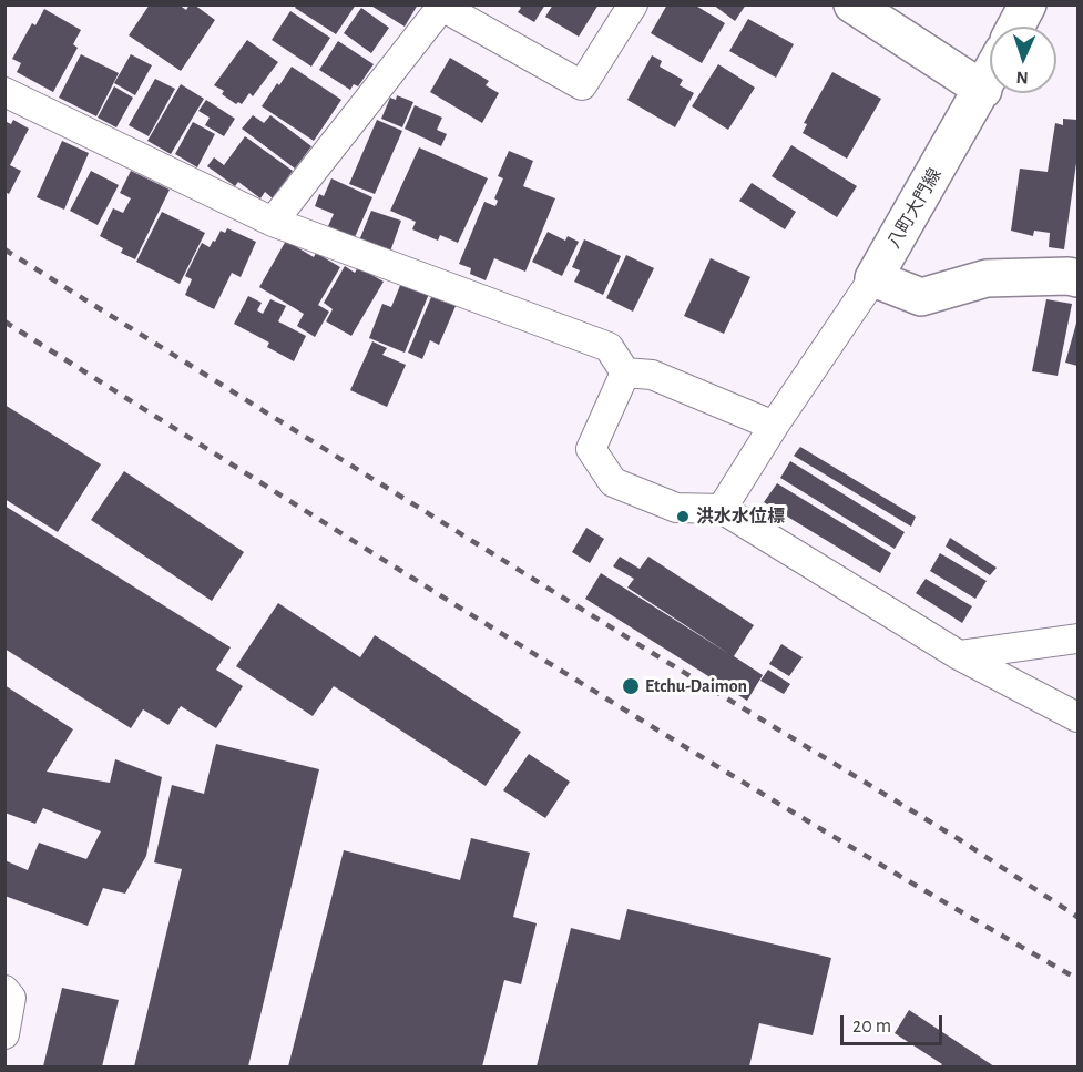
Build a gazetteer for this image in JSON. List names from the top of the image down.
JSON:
{
  "streets": {
    "main road": ["八町大門線"]
  },
  "places": ["洪水水位標", "Etchu-Daimon"],
  "scale_bar": "20 m",
  "north": "bottom"
}
